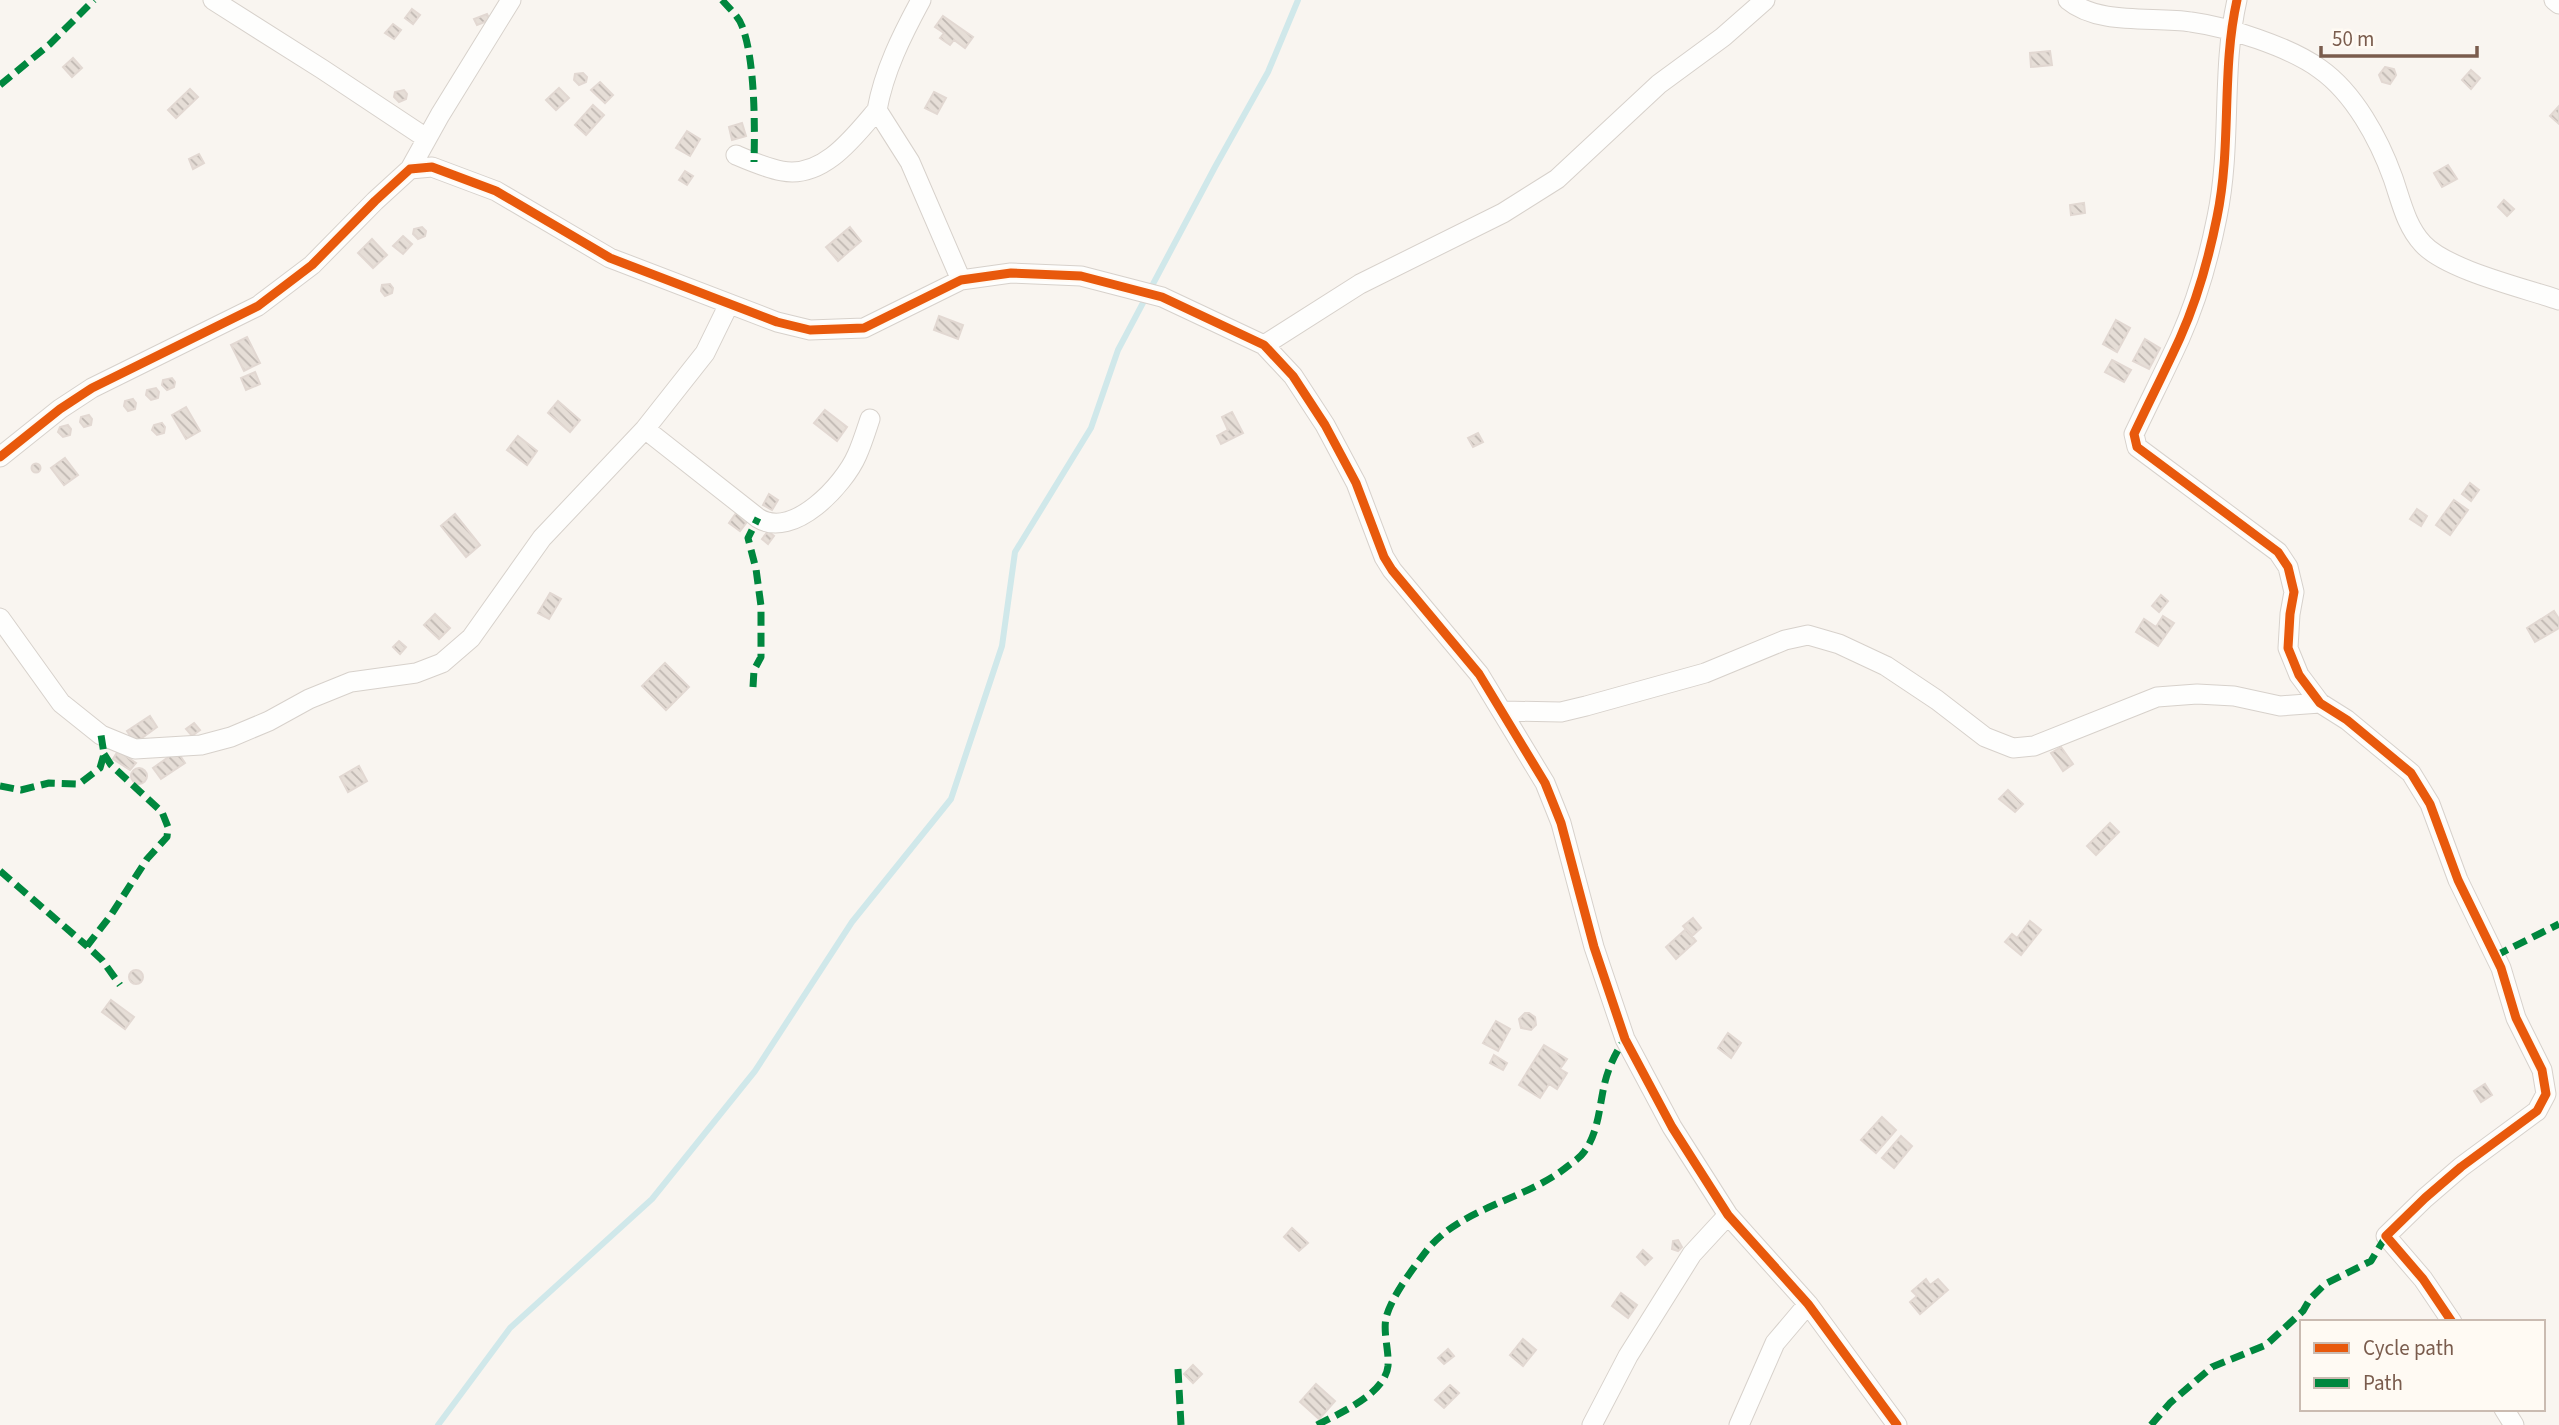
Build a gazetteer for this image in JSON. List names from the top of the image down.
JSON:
{
  "legend": ["Cycle path", "Path"],
  "scale_bar": "50 m"
}
